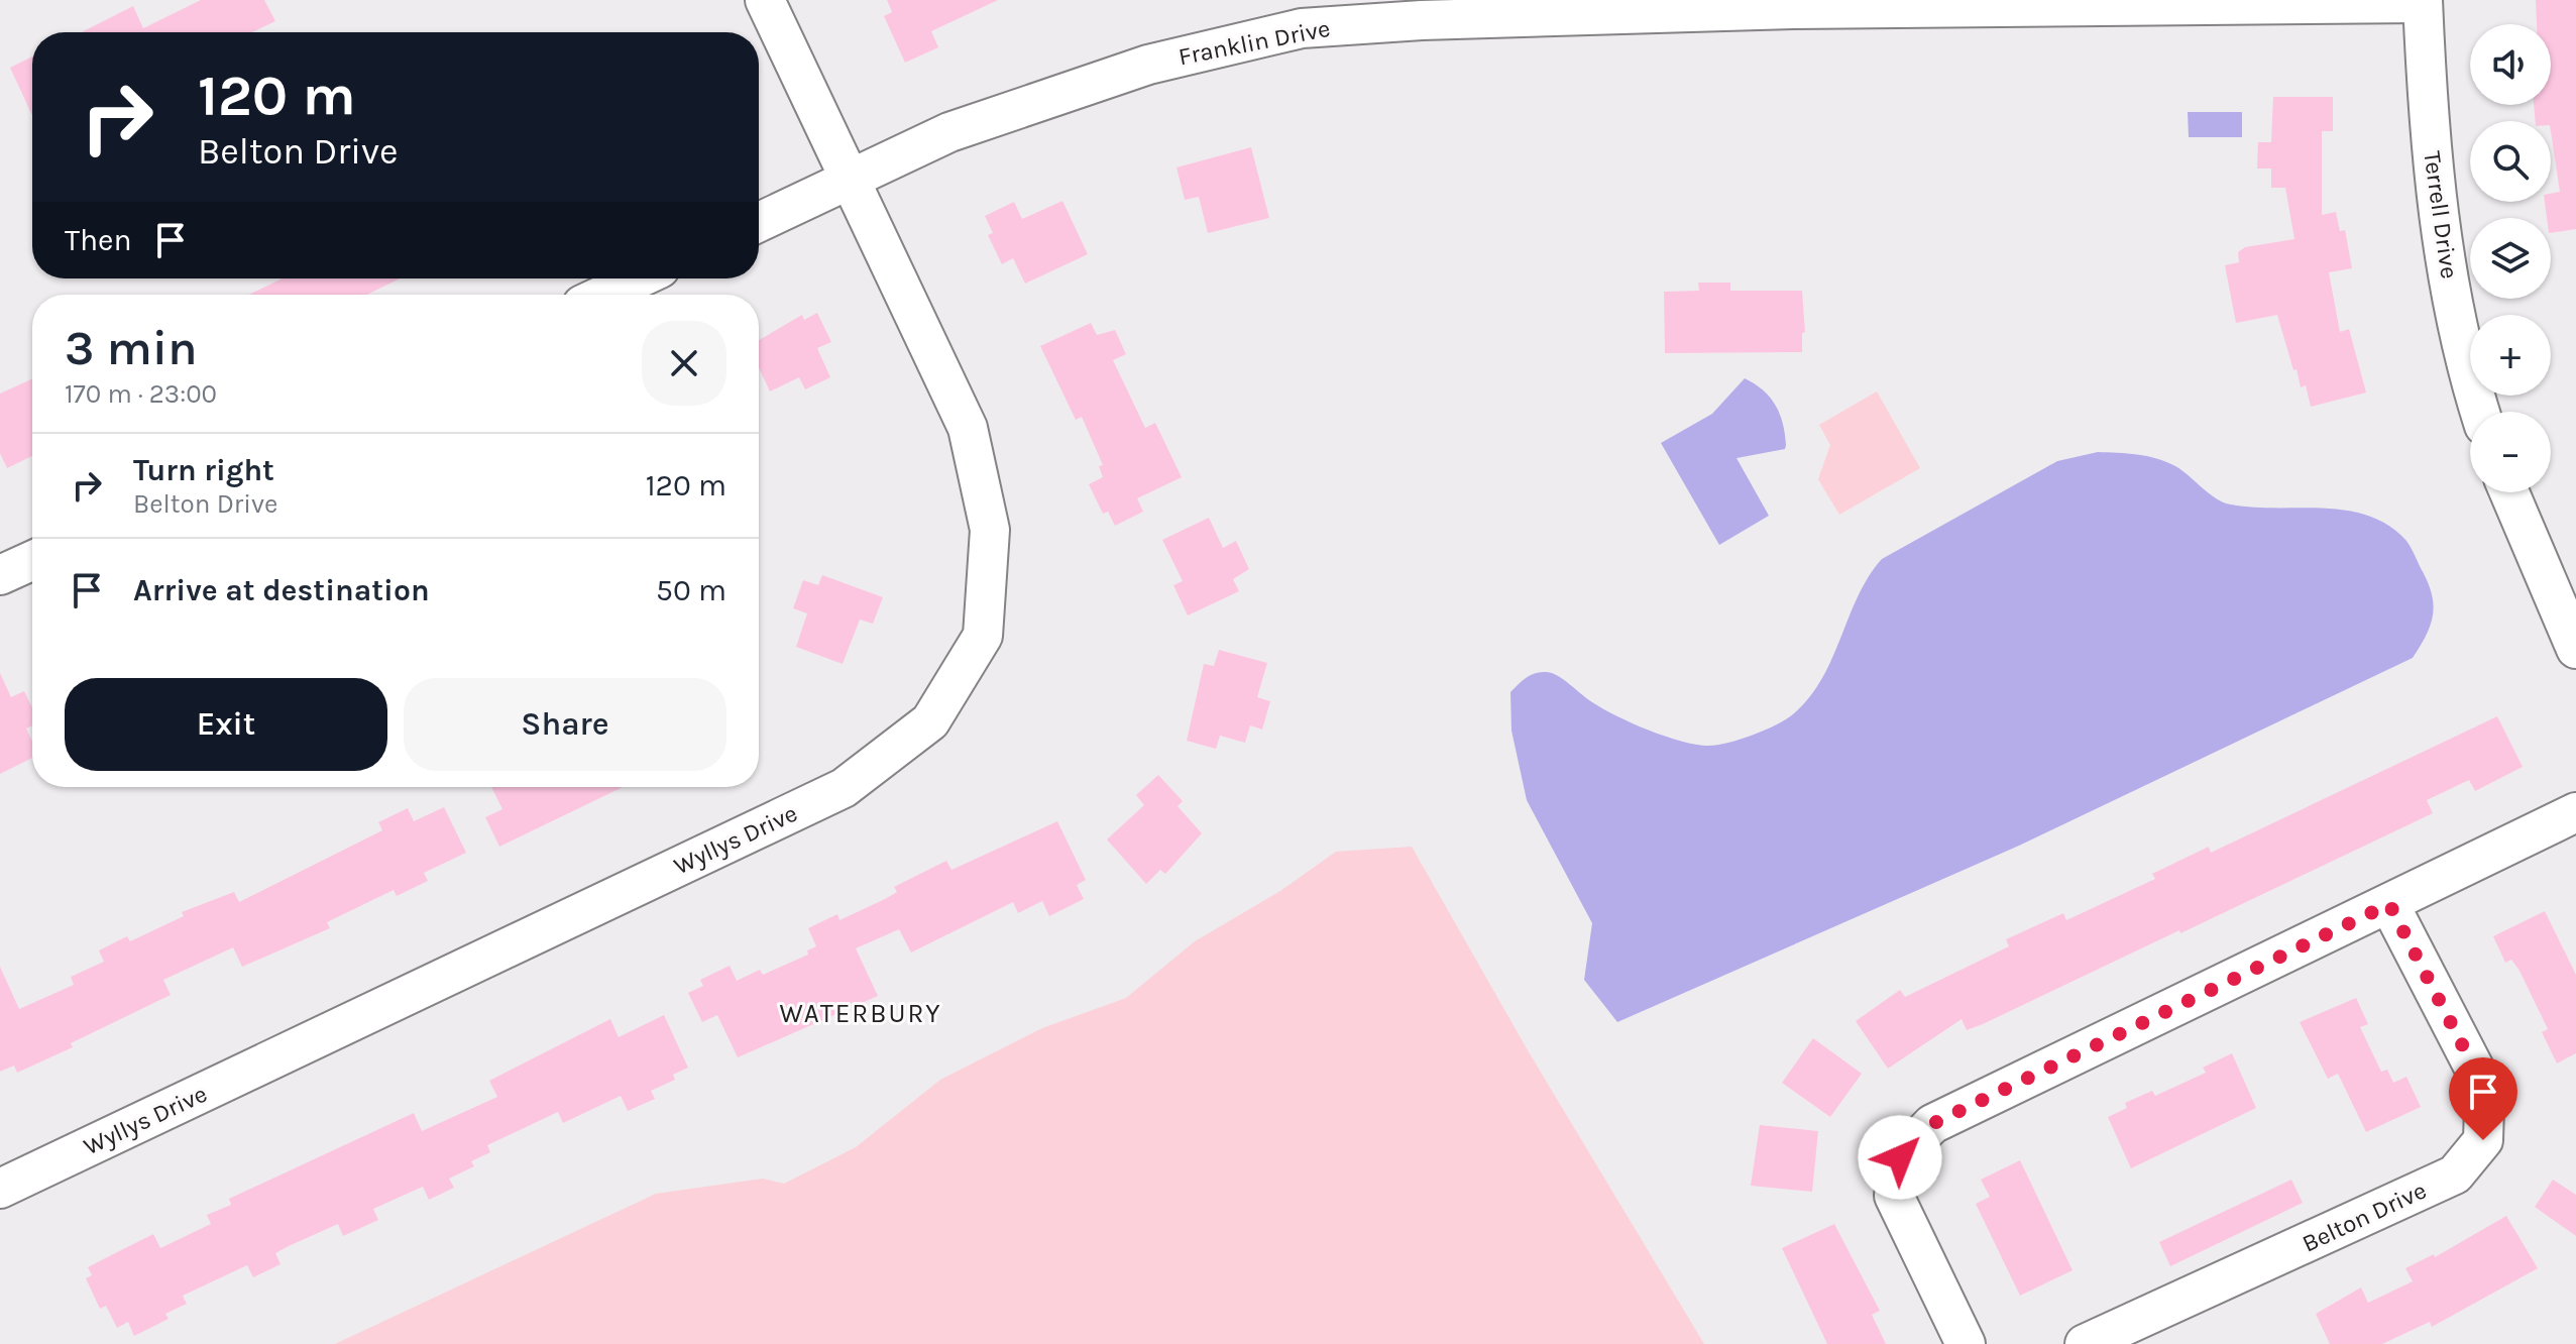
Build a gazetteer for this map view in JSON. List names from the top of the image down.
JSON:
{
  "streets": {
    "street": [
      "Franklin Drive",
      "Terrell Drive",
      "Wyllys Drive",
      "Belton Drive"
    ]
  },
  "crossings": [
    ["Franklin Drive", "Terrell Drive"],
    ["Franklin Drive", "Wyllys Drive"]
  ],
  "districts": ["WATERBURY"],
  "page": {
    "map_buttons": ["+", "−"],
    "turn": ["120 m", "Belton Drive"],
    "then": "Then",
    "heading": ["3 min", "170 m · 23:00"],
    "list": [
      {
        "name": "Turn right",
        "note": "Belton Drive",
        "value": "120 m"
      },
      {
        "name": "Arrive at destination",
        "value": "50 m"
      }
    ],
    "buttons": ["Exit", "Share"]
  }
}
